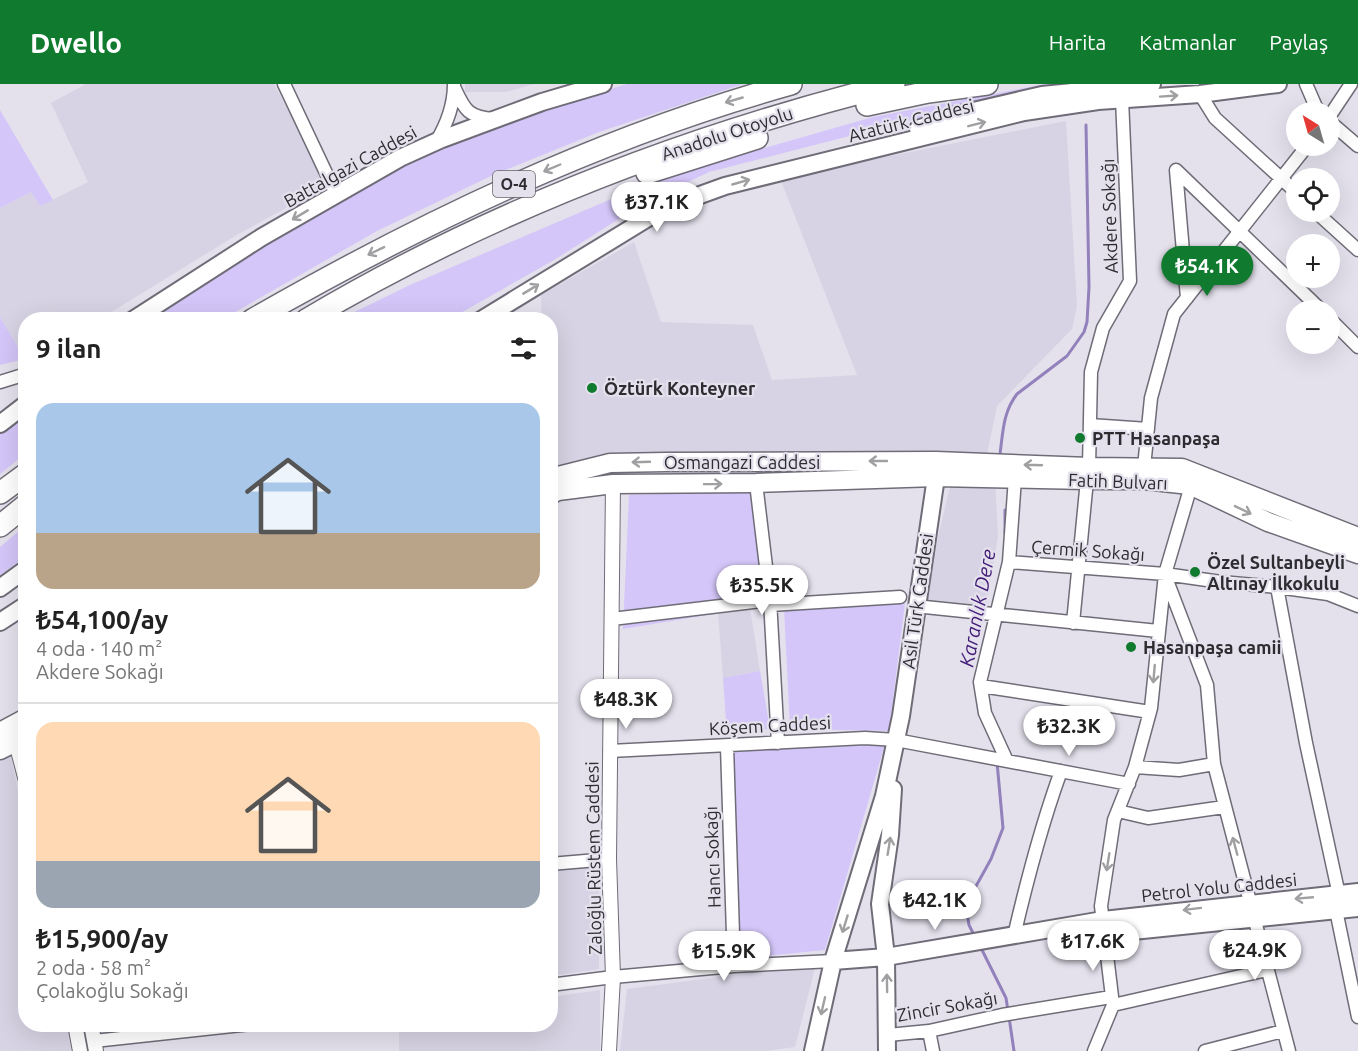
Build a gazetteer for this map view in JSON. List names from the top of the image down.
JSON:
{
  "streets": {
    "highway": ["Anadolu Otoyolu", "O-4"],
    "main road": [
      "Atatürk Caddesi",
      "Battalgazi Caddesi",
      "Osmangazi Caddesi",
      "Fatih Bulvarı",
      "Asil Türk Caddesi",
      "Petrol Yolu Caddesi"
    ],
    "street": [
      "Akdere Sokağı",
      "Çermik Sokağı",
      "Köşem Caddesi",
      "Hancı Sokağı",
      "Zaloğlu Rüstem Caddesi",
      "Zincir Sokağı"
    ]
  },
  "crossings": [
    ["Atatürk Caddesi", "Akdere Sokağı"],
    ["Akdere Sokağı", "Fatih Bulvarı"],
    ["Akdere Sokağı", "Çermik Sokağı"],
    ["Osmangazi Caddesi", "Fatih Bulvarı"],
    ["Osmangazi Caddesi", "Asil Türk Caddesi"],
    ["Osmangazi Caddesi", "Zaloğlu Rüstem Caddesi"],
    ["Fatih Bulvarı", "Asil Türk Caddesi"],
    ["Asil Türk Caddesi", "Köşem Caddesi"],
    ["Asil Türk Caddesi", "Petrol Yolu Caddesi"],
    ["Asil Türk Caddesi", "Zincir Sokağı"],
    ["Köşem Caddesi", "Hancı Sokağı"],
    ["Köşem Caddesi", "Zaloğlu Rüstem Caddesi"]
  ],
  "one_way": ["Battalgazi Caddesi"],
  "water": ["Karanlık Dere"],
  "places": [
    "Öztürk Konteyner",
    "PTT Hasanpaşa",
    "Özel Sultanbeyli Altınay İlkokulu",
    "Hasanpaşa camii"
  ],
  "north": "top left",
  "page": {
    "header": "Dwello",
    "nav": ["Harita", "Katmanlar", "Paylaş"],
    "map_buttons": ["+", "−"],
    "price": [
      "₺37.1K",
      "₺54.1K",
      "₺35.5K",
      "₺48.3K",
      "₺32.3K",
      "₺42.1K",
      "₺17.6K",
      "₺24.9K",
      "₺15.9K"
    ],
    "heading": "9 ilan",
    "list": [
      {
        "name": "₺54,100/ay",
        "note": "4 oda · 140 m² · Akdere Sokağı"
      },
      {
        "name": "₺15,900/ay",
        "note": "2 oda · 58 m² · Çolakoğlu Sokağı"
      }
    ]
  }
}
